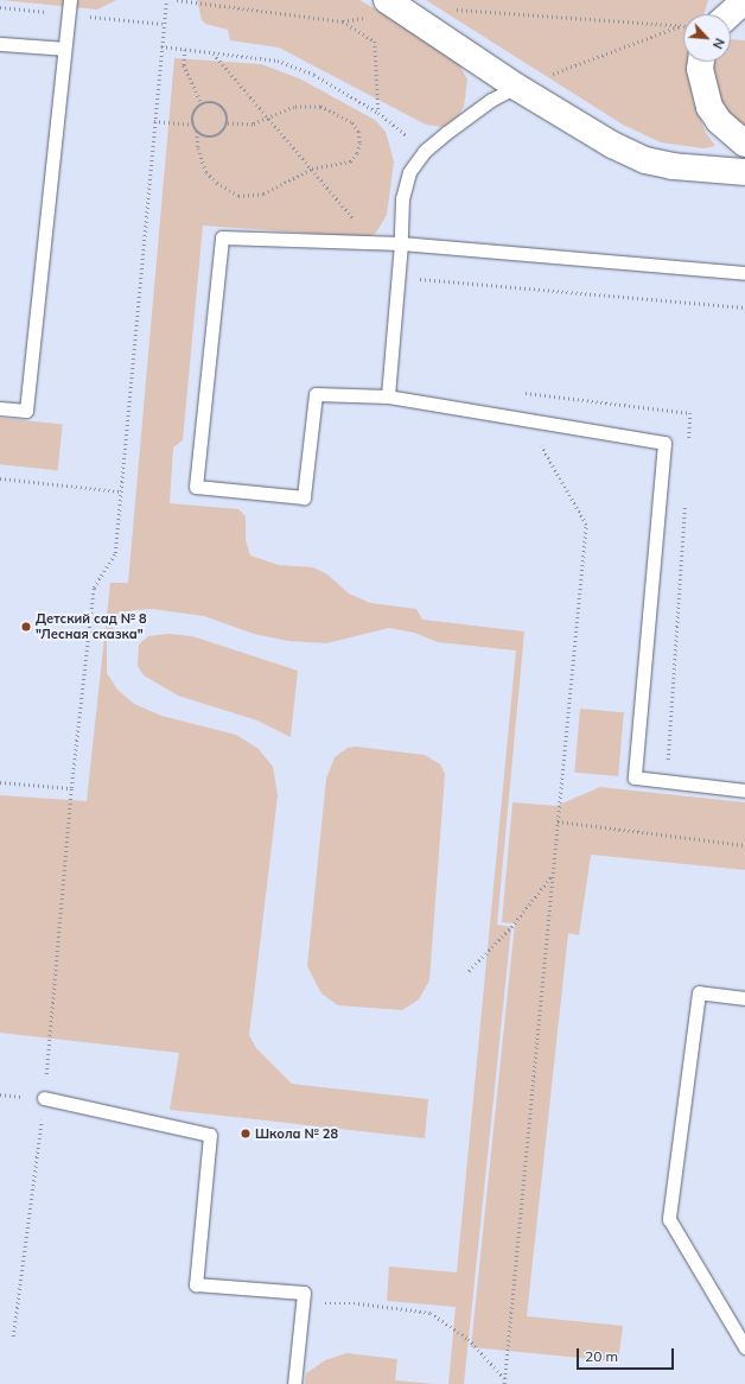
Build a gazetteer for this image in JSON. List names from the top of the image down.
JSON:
{
  "places": ["Детский сад № 8 \"Лесная сказка\"", "Школа № 28"],
  "scale_bar": "20 m",
  "north": "bottom right"
}
